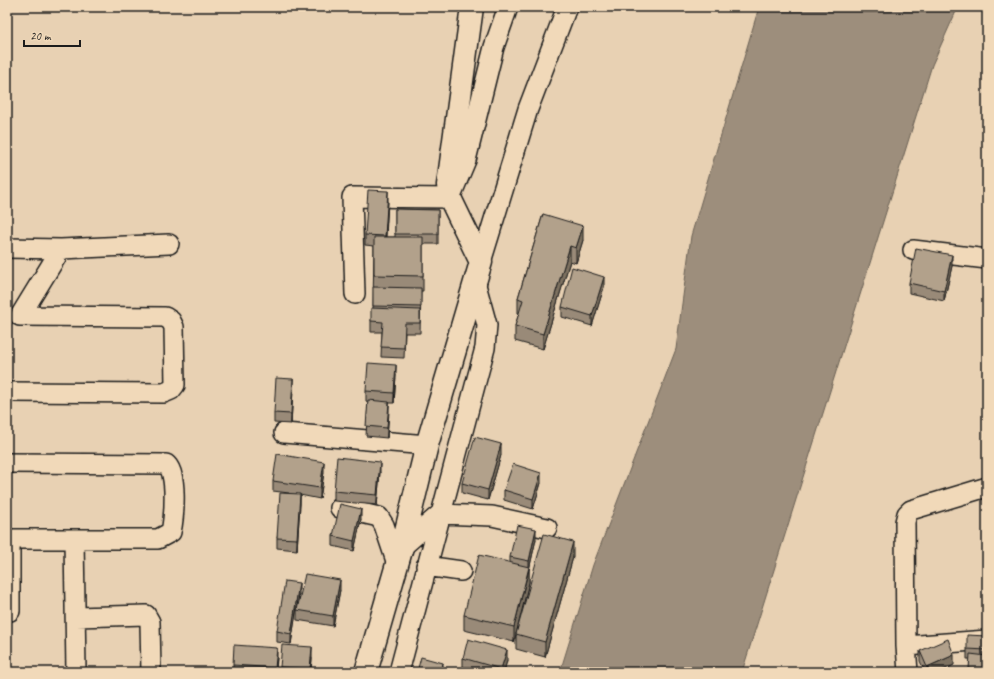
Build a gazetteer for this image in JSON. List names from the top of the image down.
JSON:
{
  "scale_bar": "20 m"
}
